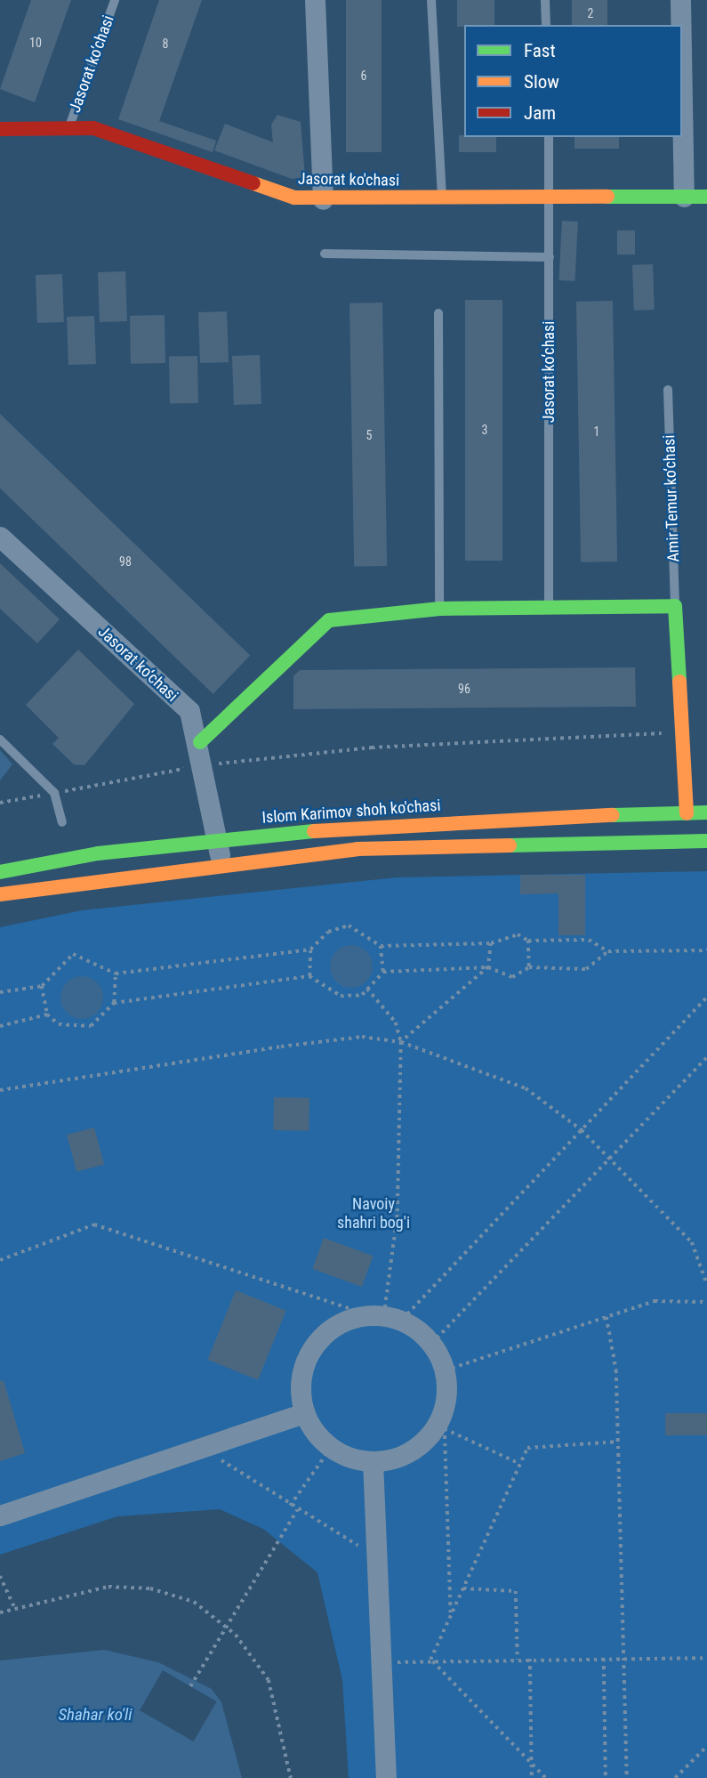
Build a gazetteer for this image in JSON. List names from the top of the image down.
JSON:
{
  "streets": {
    "street": ["Jasorat ko‘chasi", "Jasorat ko'chasi", "Islom Karimov shoh ko'chasi"],
    "lane": ["Amir Temur ko‘chasi"]
  },
  "crossings": [
    ["Jasorat ko‘chasi", "Jasorat ko'chasi"],
    ["Jasorat ko‘chasi", "Islom Karimov shoh ko'chasi"]
  ],
  "water": ["Shahar ko'li"],
  "parks": ["Navoiy shahri bog'i"],
  "house_numbers": [
    "2",
    "10",
    "8",
    "6",
    "3",
    "1",
    "5",
    "98",
    "96"
  ],
  "legend": ["Fast", "Slow", "Jam"]
}
